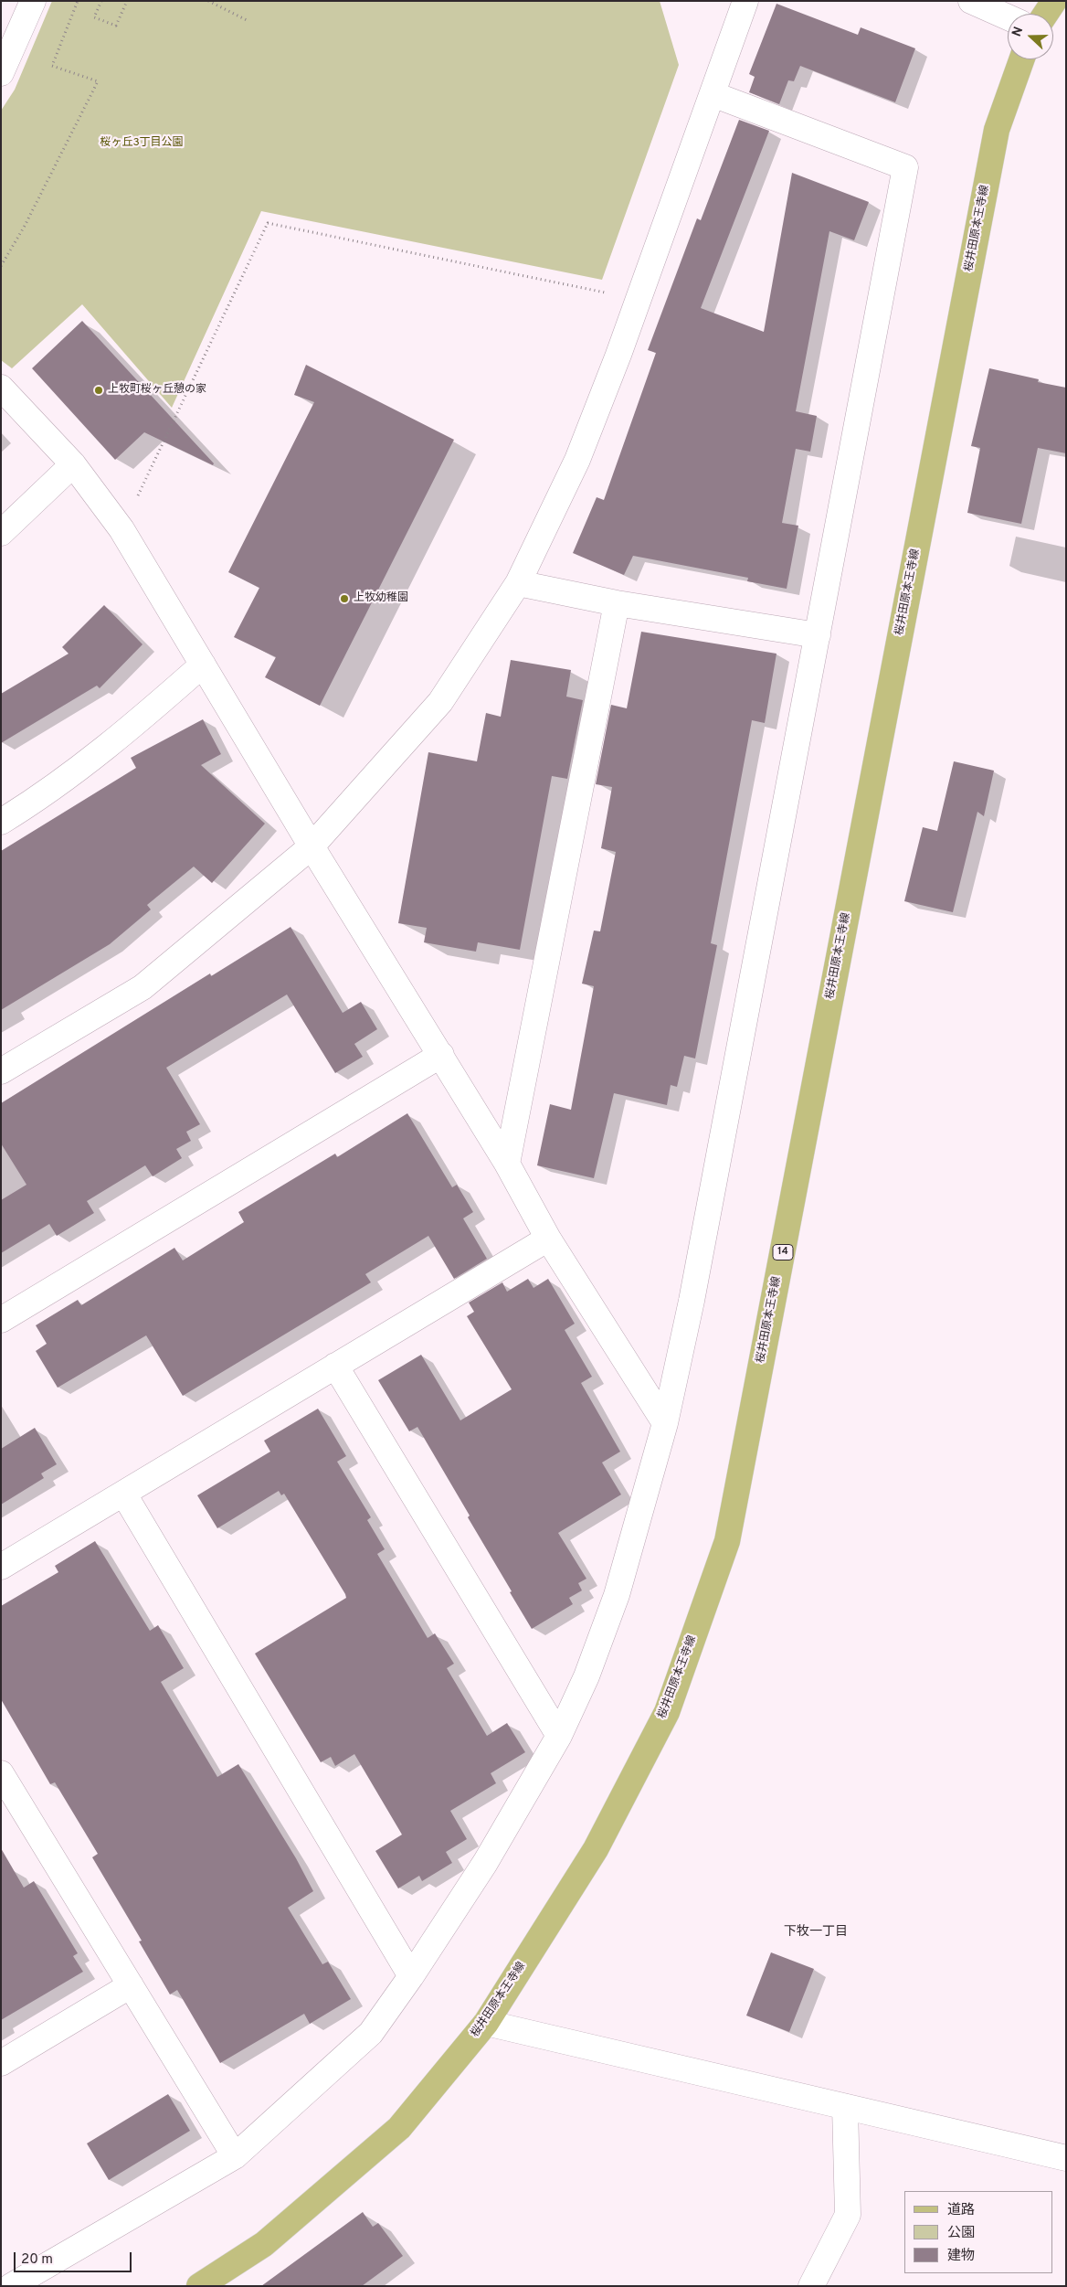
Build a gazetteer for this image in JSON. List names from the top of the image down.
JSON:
{
  "streets": {
    "main road": ["桜井田原本王寺線", "14"]
  },
  "districts": ["下牧一丁目"],
  "parks": ["桜ヶ丘3丁目公園"],
  "places": ["上牧町桜ヶ丘憩の家", "上牧幼稚園"],
  "legend": ["道路", "公園", "建物"],
  "scale_bar": "20 m",
  "north": "left"
}
